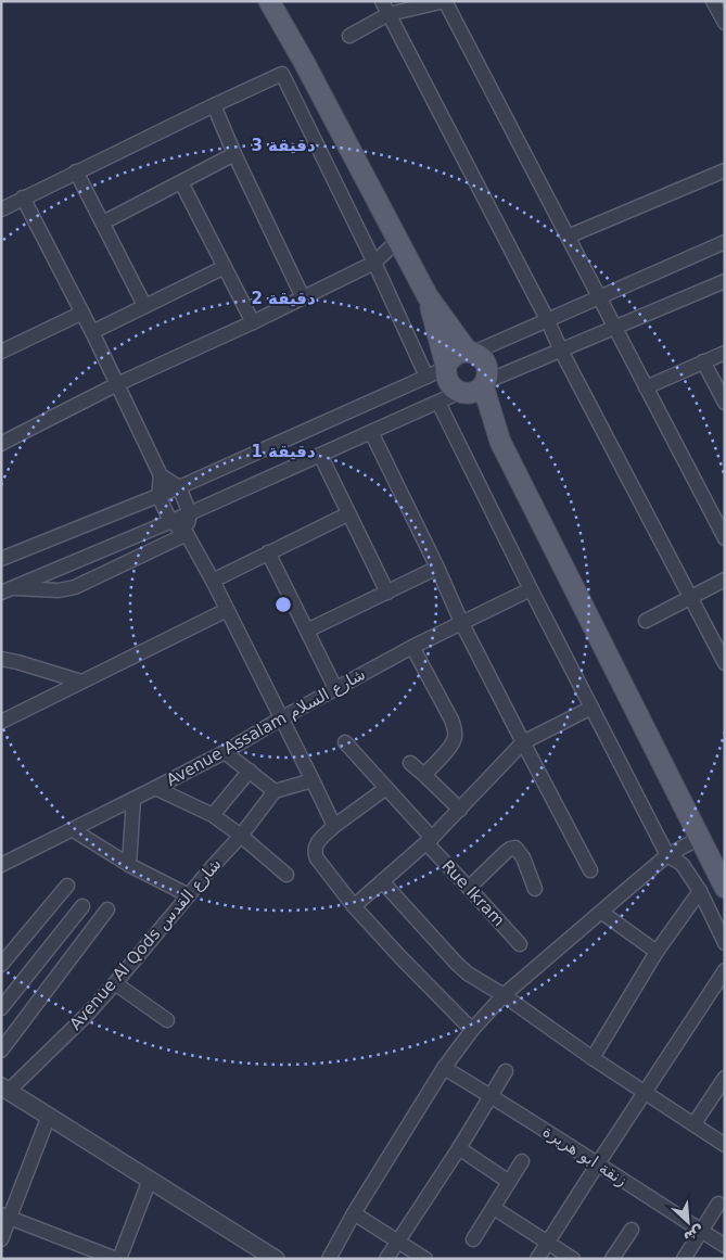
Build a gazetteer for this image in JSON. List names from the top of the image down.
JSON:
{
  "streets": {
    "street": [
      "Avenue Assalam شارع السلام",
      "Rue Ikram",
      "Avenue Al Qods شارع القدس",
      "زنقة ابو هريرة"
    ]
  },
  "north": "bottom right",
  "rings": ["3 دقيقة", "2 دقيقة", "1 دقيقة"]
}
